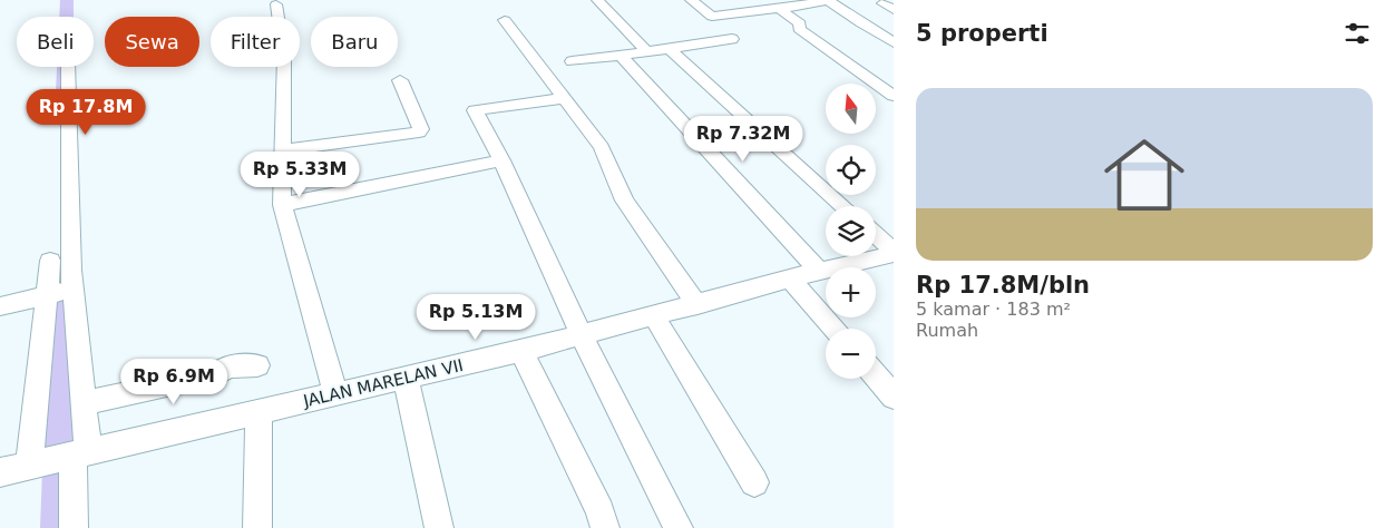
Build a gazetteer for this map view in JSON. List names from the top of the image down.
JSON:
{
  "streets": {
    "street": ["JALAN MARELAN VII"]
  },
  "north": "top",
  "page": {
    "heading": "5 properti",
    "chip": [
      "Beli",
      "Sewa",
      "Filter",
      "Baru"
    ],
    "list": [
      {
        "name": "Rp 17.8M/bln",
        "note": "5 kamar · 183 m² · Rumah"
      }
    ],
    "map_buttons": ["+", "−"],
    "price": [
      "Rp 17.8M",
      "Rp 7.32M",
      "Rp 5.33M",
      "Rp 5.13M",
      "Rp 6.9M"
    ]
  }
}
